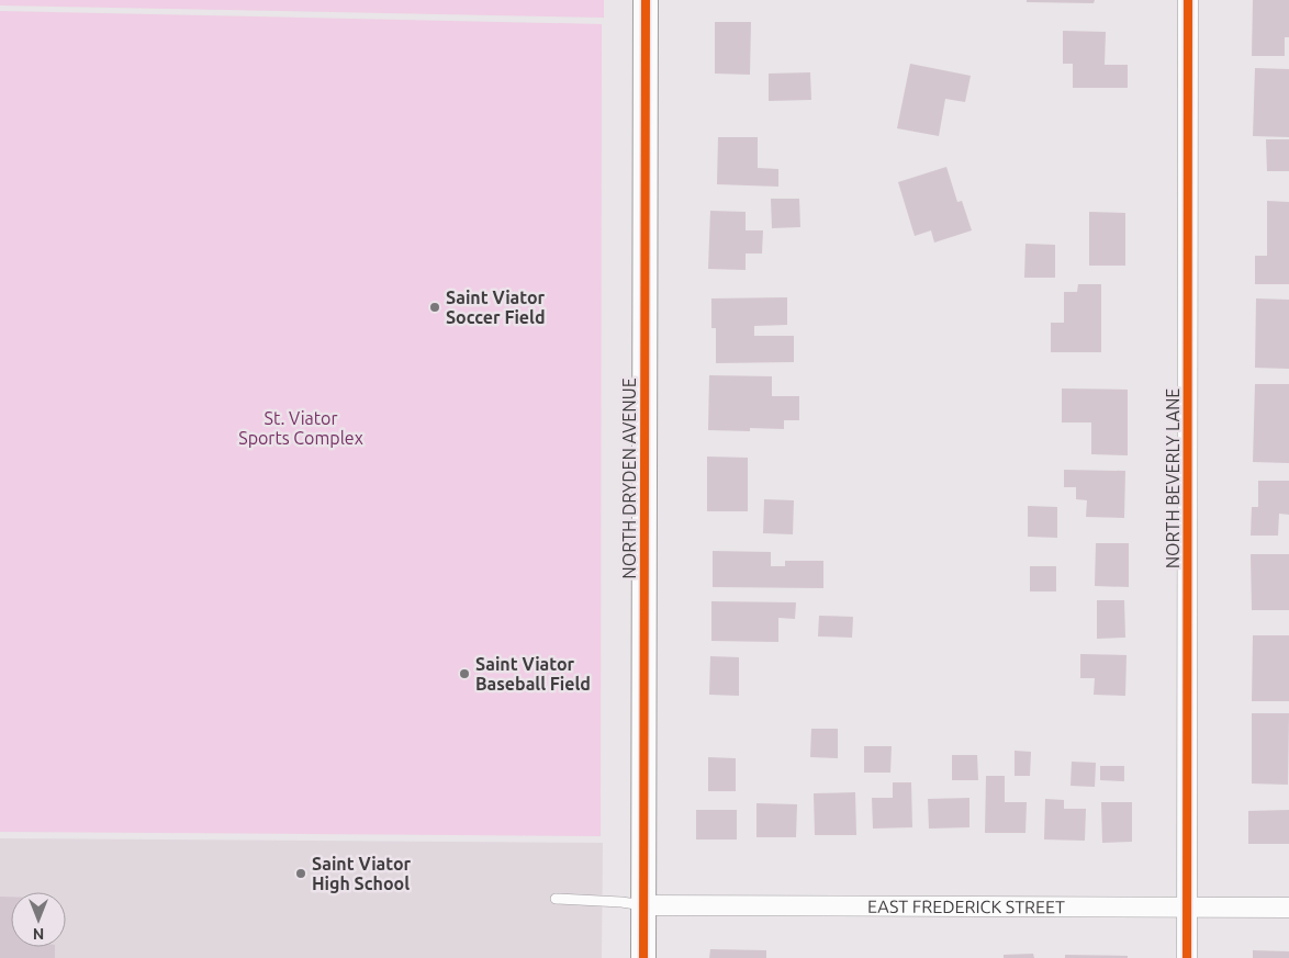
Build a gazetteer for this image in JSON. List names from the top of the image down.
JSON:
{
  "streets": {
    "street": ["NORTH DRYDEN AVENUE", "NORTH BEVERLY LANE", "EAST FREDERICK STREET"]
  },
  "crossings": [
    ["NORTH DRYDEN AVENUE", "EAST FREDERICK STREET"],
    ["NORTH BEVERLY LANE", "EAST FREDERICK STREET"]
  ],
  "parks": ["St. Viator Sports Complex"],
  "places": ["Saint Viator Soccer Field", "Saint Viator Baseball Field", "Saint Viator High School"],
  "north": "bottom"
}
